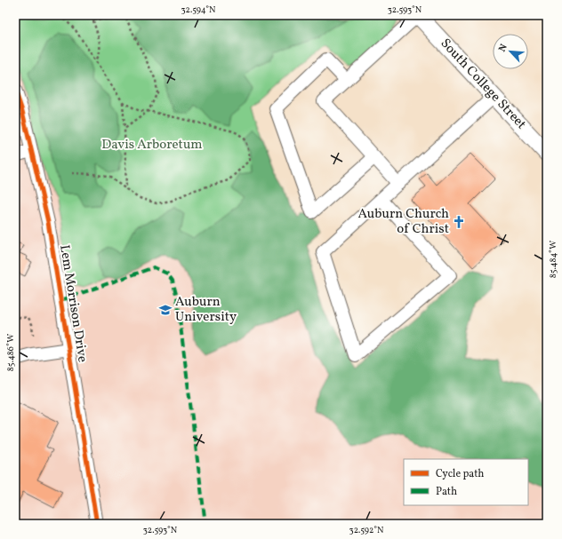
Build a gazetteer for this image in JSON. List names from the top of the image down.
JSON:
{
  "streets": {
    "main road": ["South College Street"],
    "street": ["Lem Morrison Drive"]
  },
  "parks": ["Davis Arboretum"],
  "places": {
    "church": ["Auburn Church of Christ"],
    "school or university": ["Auburn University"]
  },
  "legend": ["Cycle path", "Path"],
  "north": "top left",
  "coordinates": [
    "32.594°N",
    "32.593°N",
    "85.484°W",
    "85.486°W",
    "32.592°N"
  ]
}
